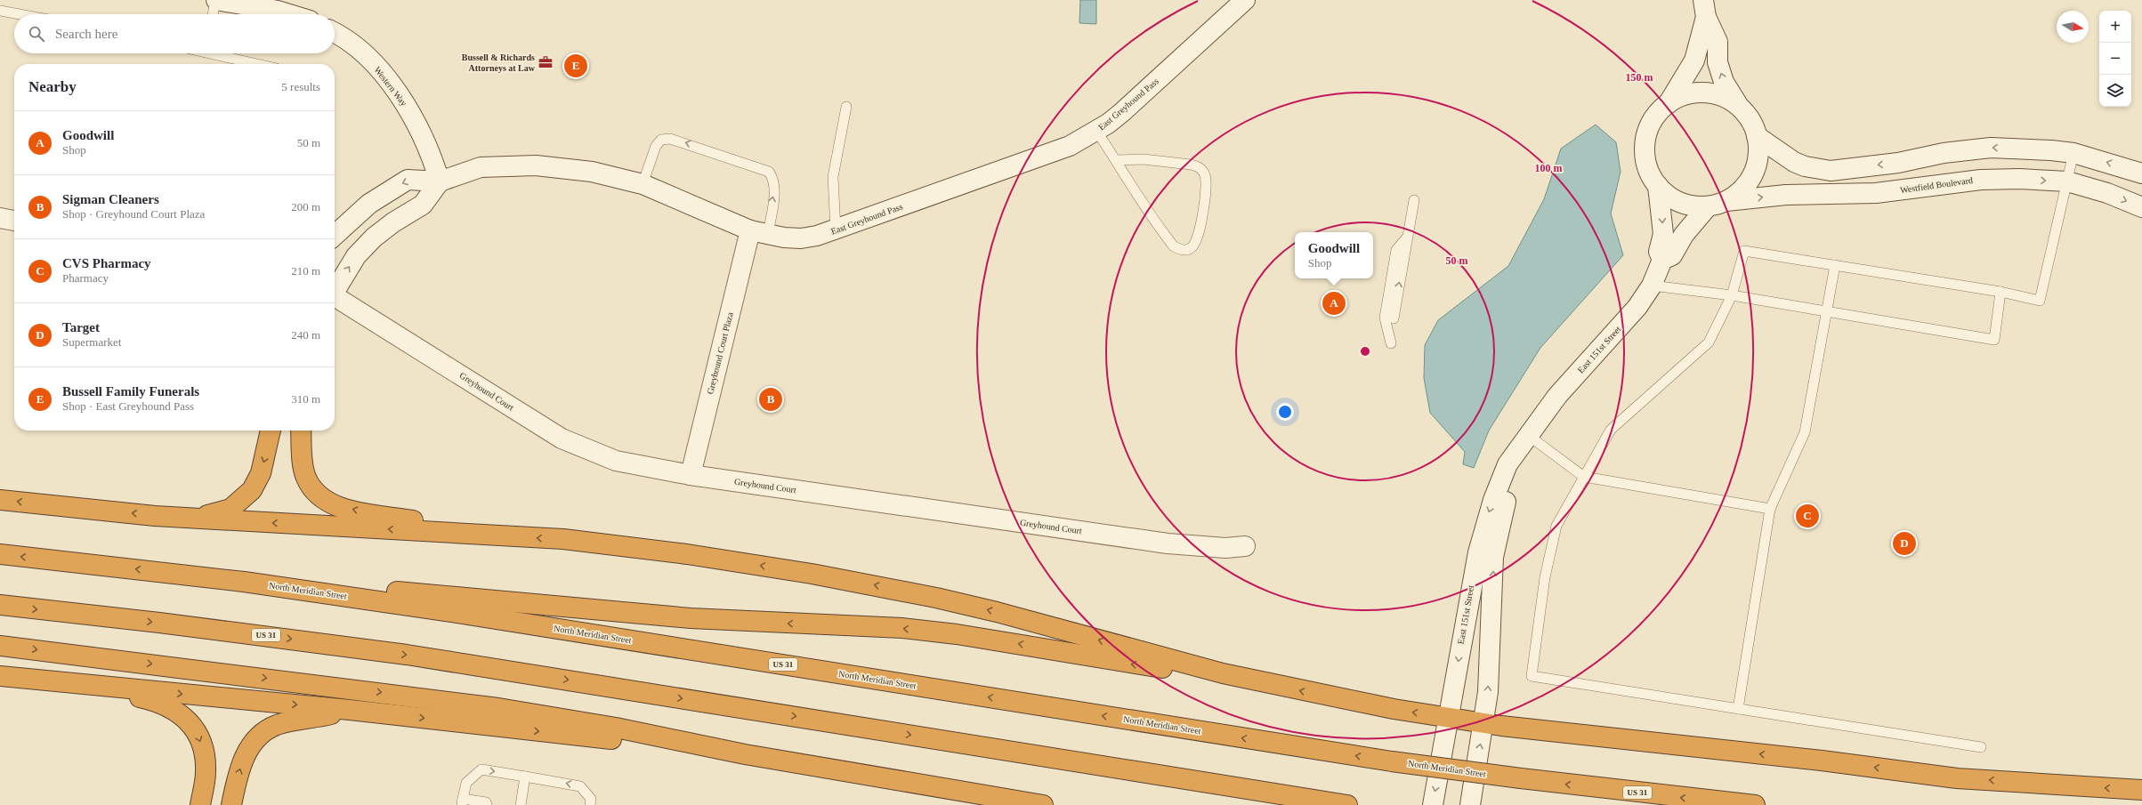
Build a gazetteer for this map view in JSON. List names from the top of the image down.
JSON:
{
  "streets": {
    "highway": ["North Meridian Street", "US 31"],
    "street": [
      "Western Way",
      "East Greyhound Pass",
      "Westfield Boulevard",
      "East 151st Street",
      "Greyhound Court Plaza",
      "Greyhound Court"
    ]
  },
  "crossings": [
    ["Western Way", "East Greyhound Pass"],
    ["East Greyhound Pass", "Greyhound Court Plaza"],
    ["Westfield Boulevard", "East 151st Street"],
    ["Greyhound Court Plaza", "Greyhound Court"]
  ],
  "places": {
    "office": ["Bussell & Richards Attorneys at Law"]
  },
  "north": "right",
  "page": {
    "map_buttons": ["+", "−"],
    "search": "Search here",
    "pins": [
      "E",
      "A",
      "B",
      "C",
      "D"
    ],
    "heading": ["Nearby", "5 results"],
    "list": [
      {
        "mark": "A",
        "name": "Goodwill",
        "note": "Shop",
        "value": "50 m"
      },
      {
        "mark": "B",
        "name": "Sigman Cleaners",
        "note": "Shop · Greyhound Court Plaza",
        "value": "200 m"
      },
      {
        "mark": "C",
        "name": "CVS Pharmacy",
        "note": "Pharmacy",
        "value": "210 m"
      },
      {
        "mark": "D",
        "name": "Target",
        "note": "Supermarket",
        "value": "240 m"
      },
      {
        "mark": "E",
        "name": "Bussell Family Funerals",
        "note": "Shop · East Greyhound Pass",
        "value": "310 m"
      }
    ],
    "popup": ["Goodwill", "Shop"]
  },
  "rings": ["150 m", "100 m", "50 m"]
}
